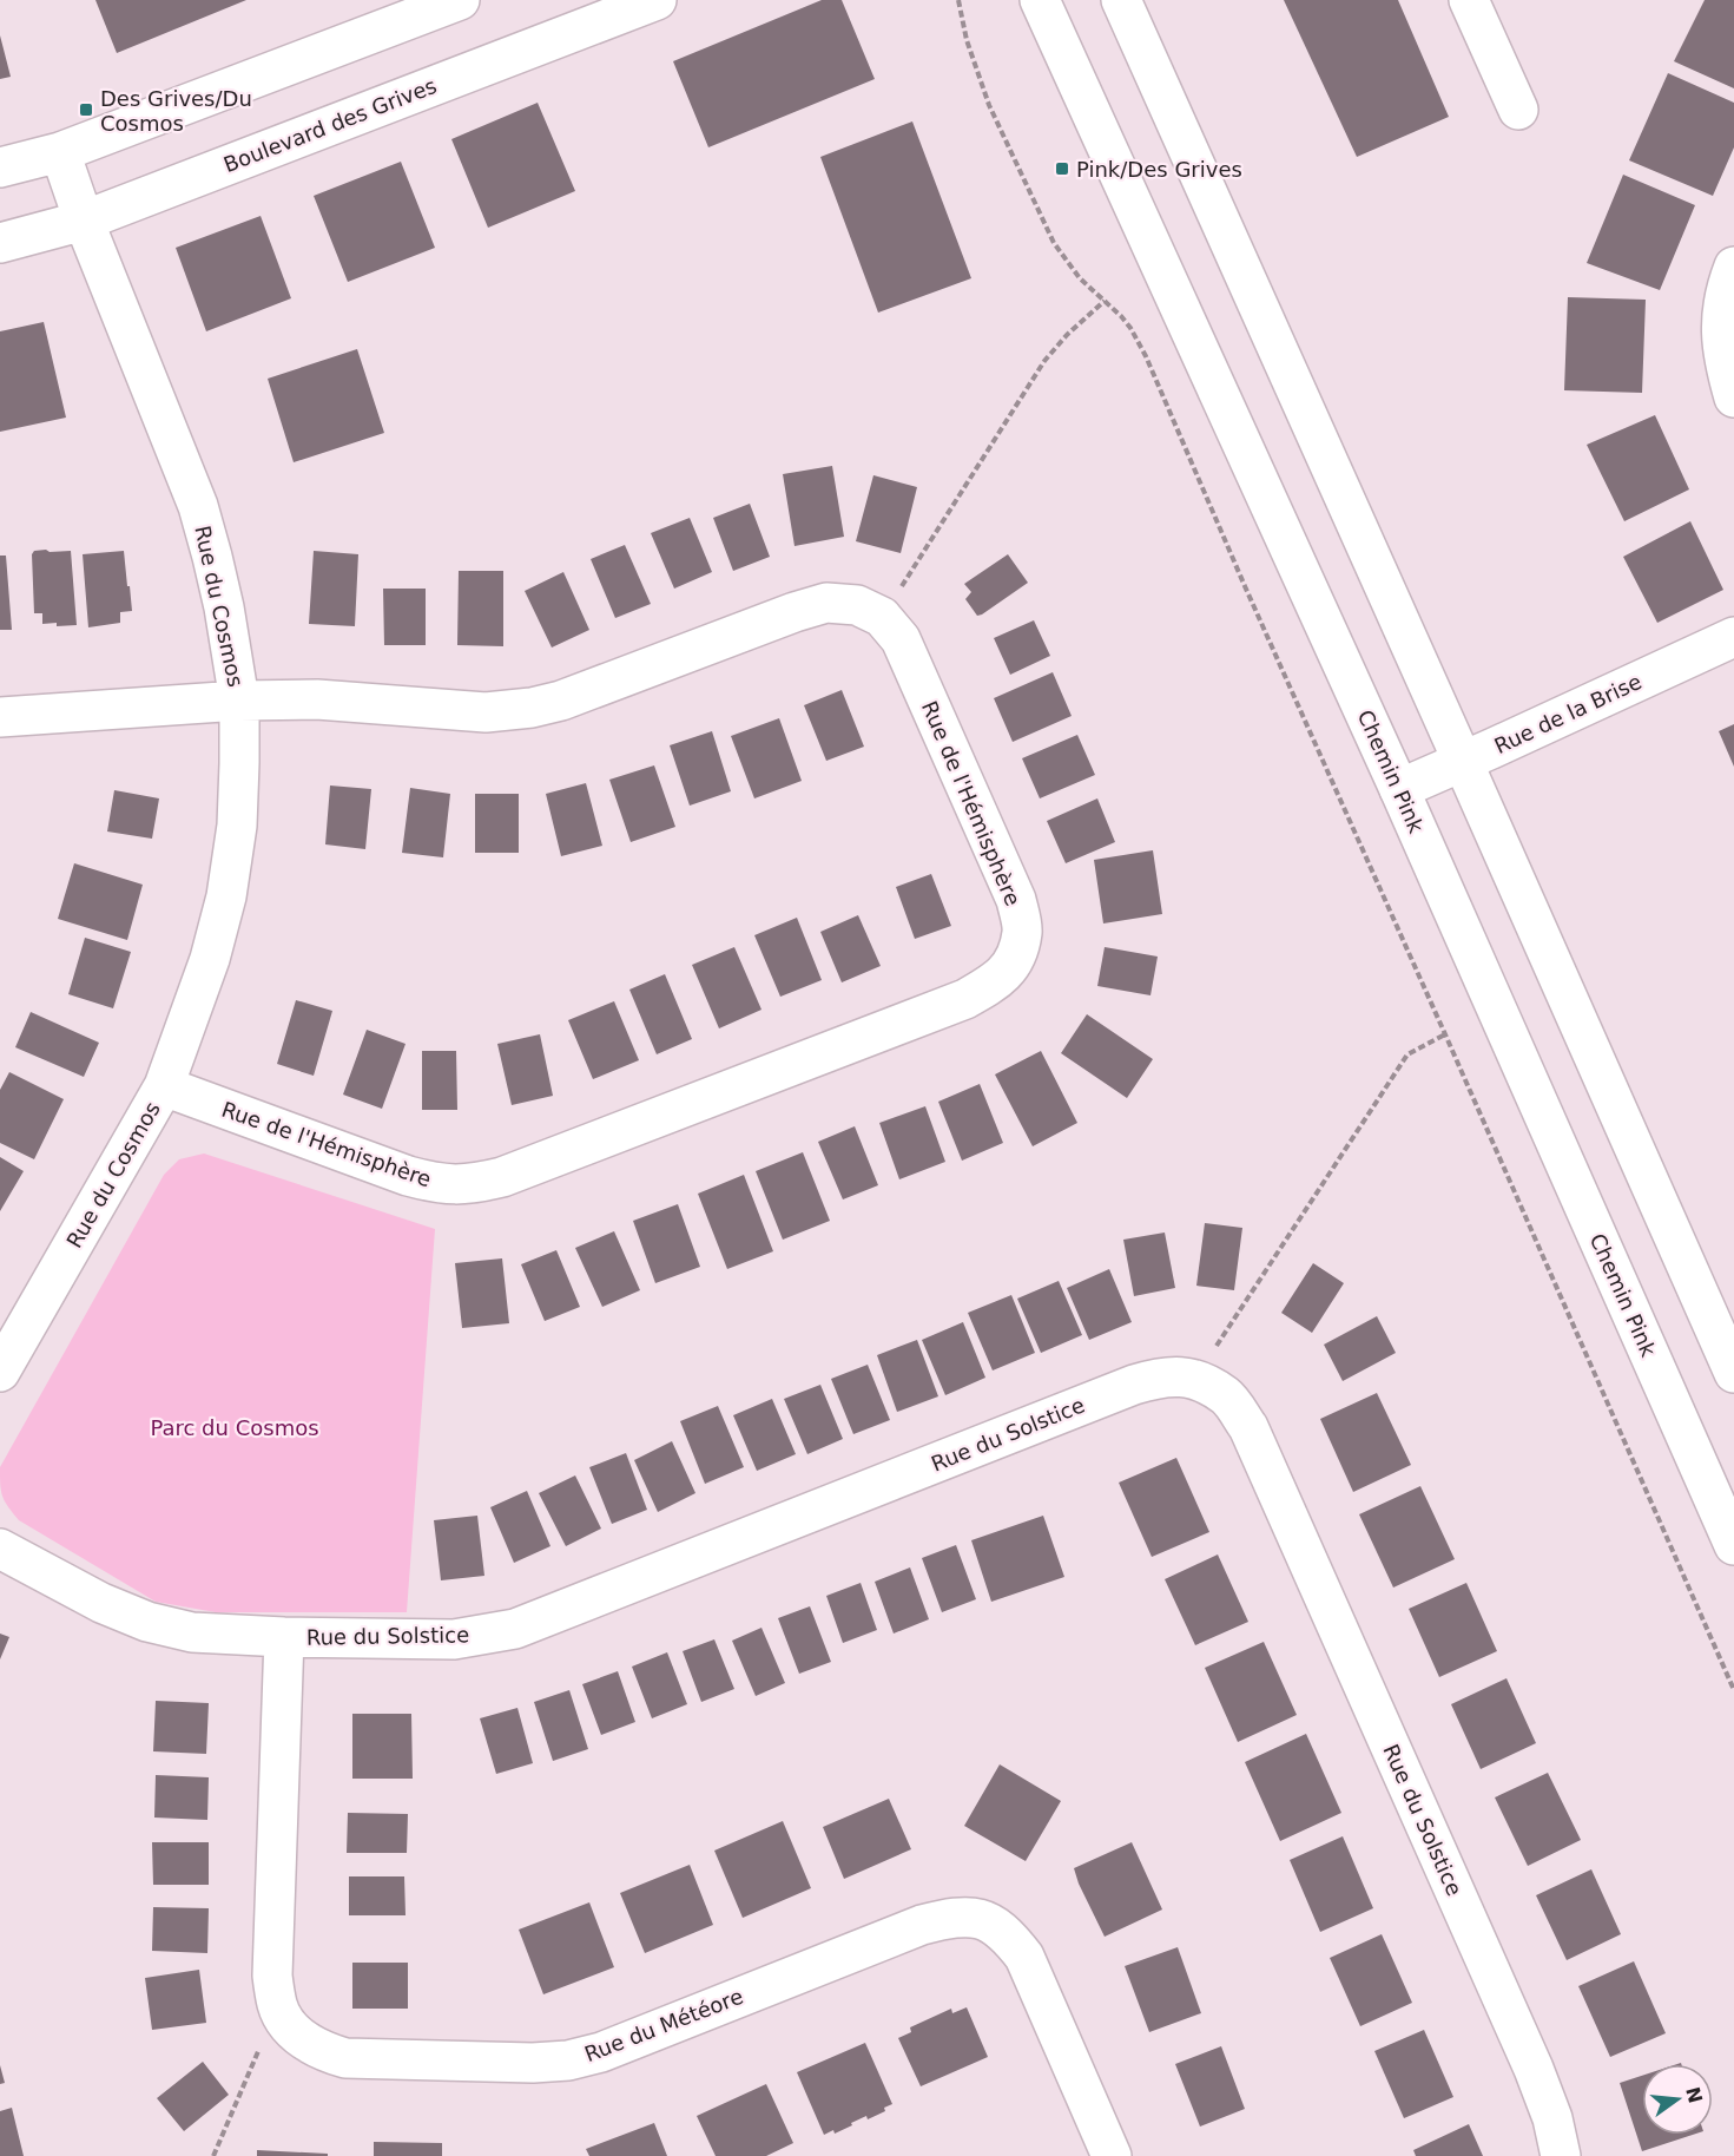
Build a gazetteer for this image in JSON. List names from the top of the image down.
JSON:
{
  "streets": {
    "street": [
      "Boulevard des Grives",
      "Rue du Cosmos",
      "Rue de la Brise",
      "Chemin Pink",
      "Rue de l'Hémisphère",
      "Rue du Solstice",
      "Rue du Météore"
    ]
  },
  "crossings": [
    ["Boulevard des Grives", "Rue du Cosmos"],
    ["Rue du Cosmos", "Rue de l'Hémisphère"],
    ["Rue de la Brise", "Chemin Pink"],
    ["Rue du Solstice", "Rue du Météore"]
  ],
  "parks": ["Parc du Cosmos"],
  "places": {
    "transit": ["Des Grives/Du Cosmos", "Pink/Des Grives"]
  },
  "north": "right"
}
